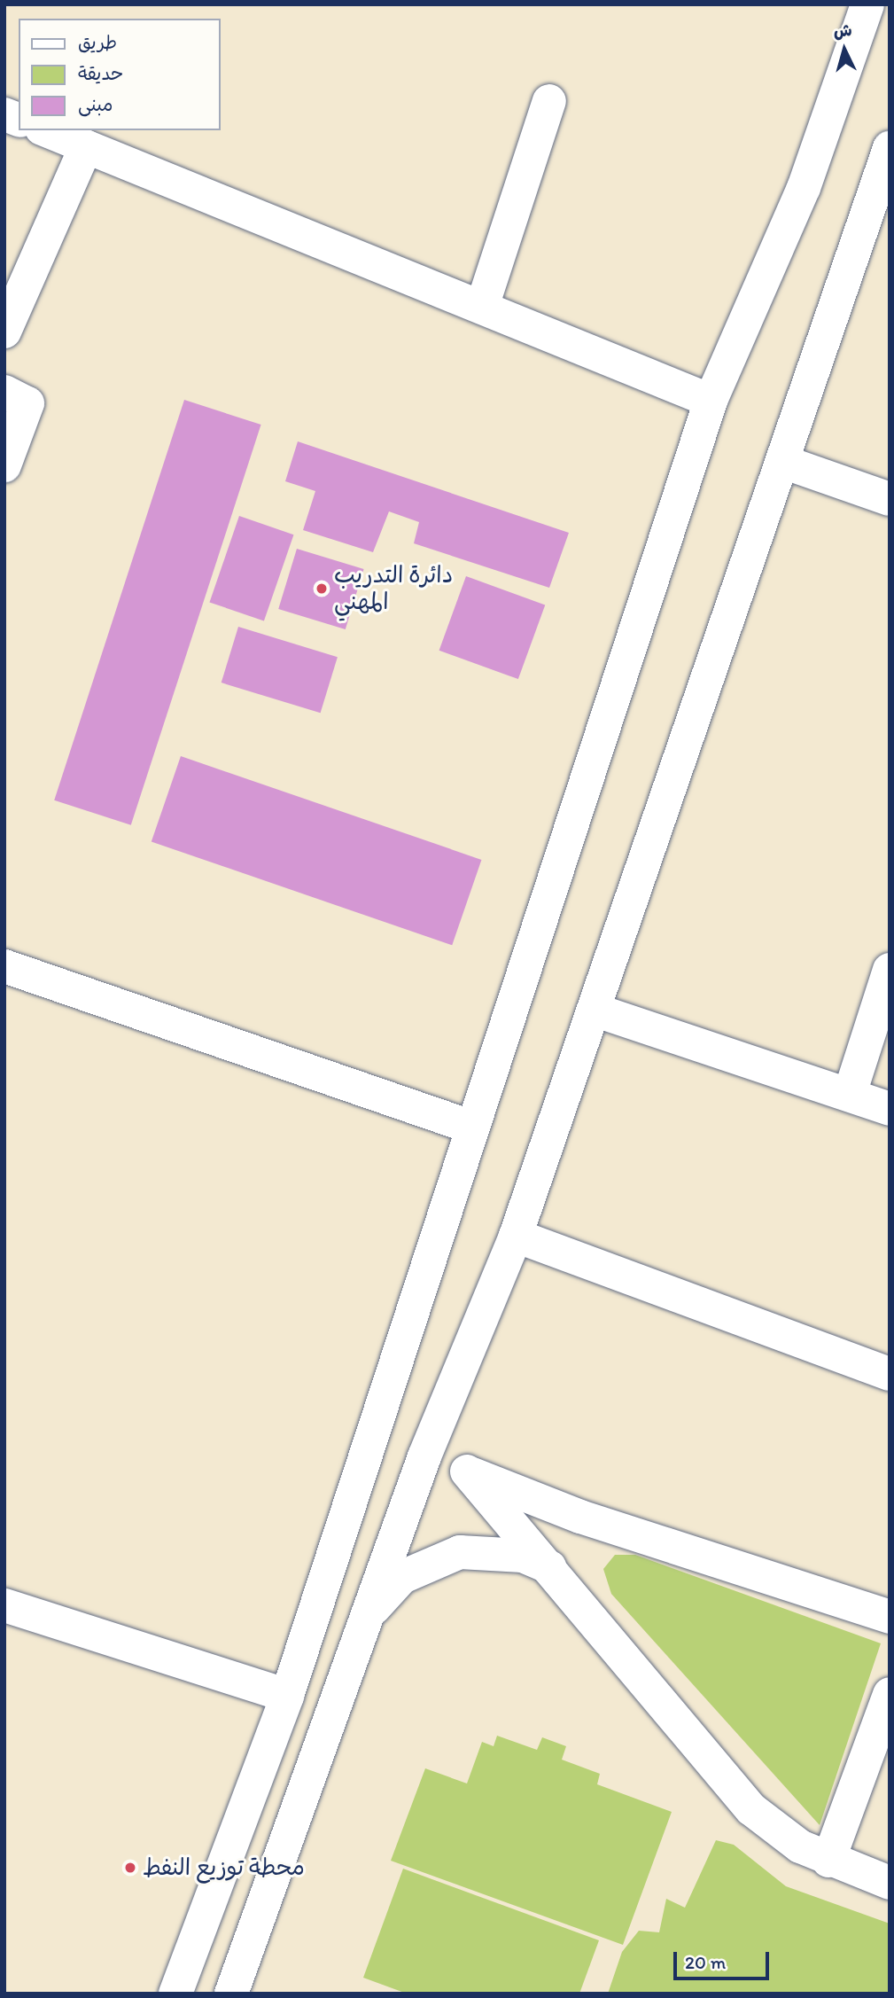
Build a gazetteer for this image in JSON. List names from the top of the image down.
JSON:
{
  "places": ["دائرة التدريب المهني", "محطة توزيع النفط"],
  "legend": ["طريق", "حديقة", "مبنى"],
  "scale_bar": "20 m",
  "north": "top"
}
